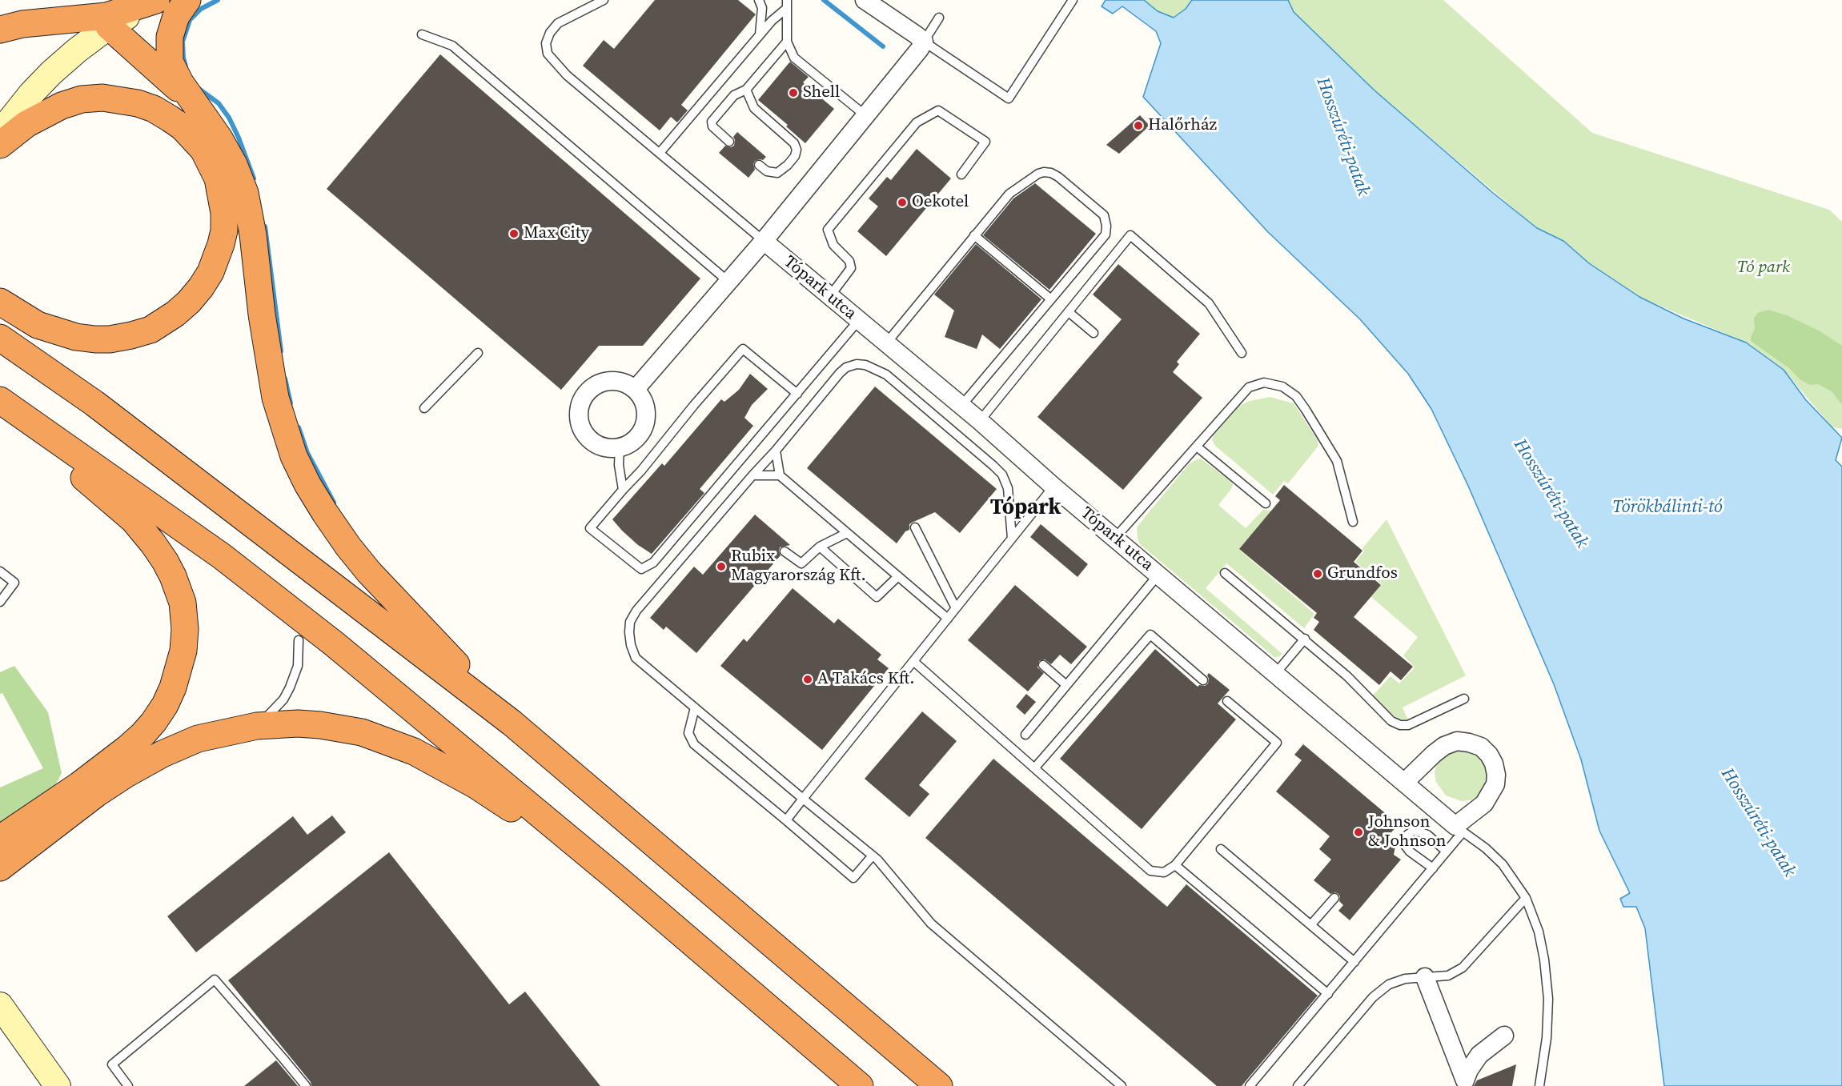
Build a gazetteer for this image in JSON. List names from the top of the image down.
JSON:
{
  "streets": {
    "street": ["Tópark utca"]
  },
  "districts": ["Tópark"],
  "water": ["Hosszúréti-patak", "Törökbálinti-tó"],
  "parks": ["Tó park"],
  "places": [
    "Shell",
    "Halőrház",
    "Oekotel",
    "Max City",
    "Rubix Magyarország Kft.",
    "Grundfos",
    "A Takács Kft.",
    "Johnson & Johnson"
  ]
}
